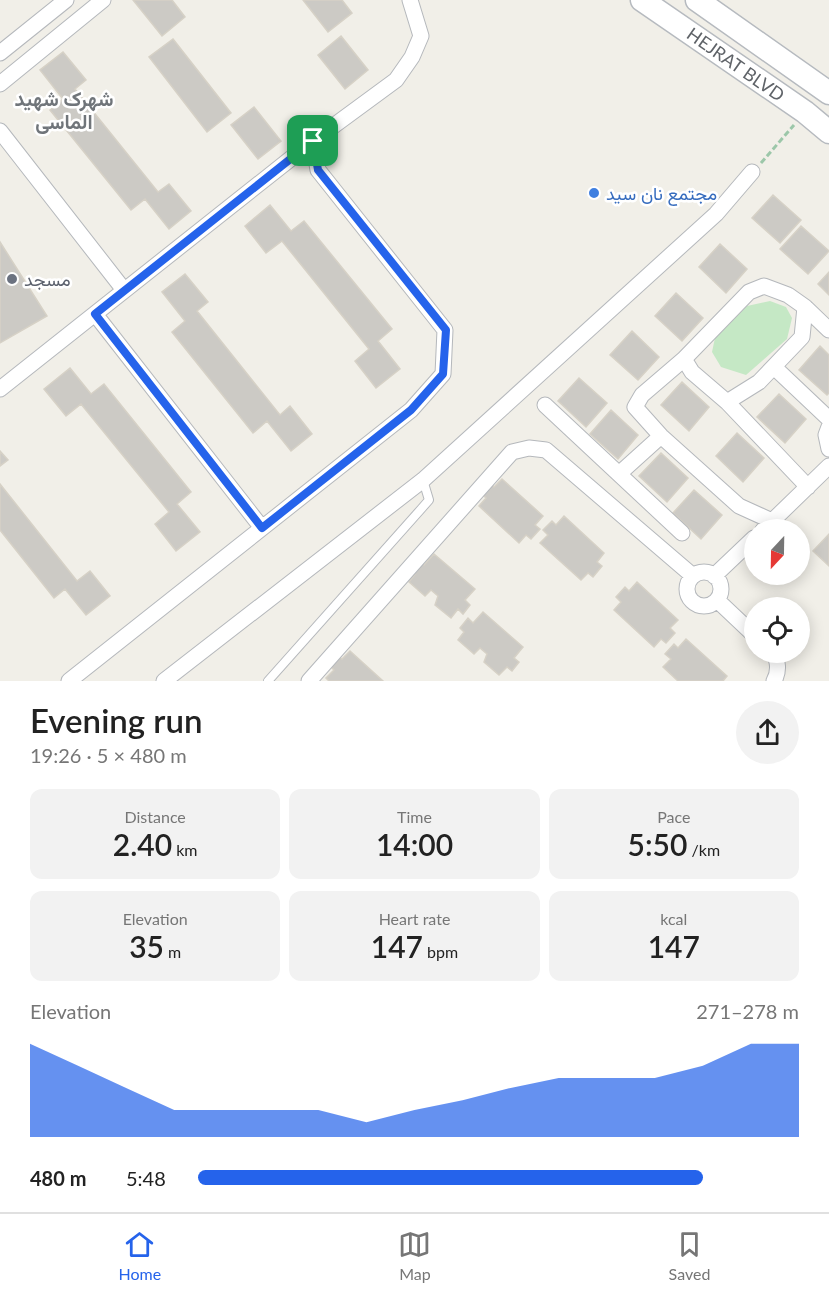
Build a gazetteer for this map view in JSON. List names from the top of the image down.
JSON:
{
  "streets": {
    "main road": ["HEJRAT BLVD"]
  },
  "districts": ["شهرک شهید الماسی"],
  "places": ["مجتمع نان سید", "مسجد"],
  "north": "bottom",
  "page": {
    "heading": ["Evening run", "19:26 · 5 × 480 m"],
    "stats": [
      ["Distance", "2.40 km"],
      ["Time", "14:00"],
      ["Pace", "5:50 /km"],
      ["Elevation", "35 m"],
      ["Heart rate", "147 bpm"],
      ["kcal", "147"]
    ],
    "chart": ["Elevation", "271–278 m"],
    "list": [
      {
        "name": "480 m",
        "note": "5:48"
      }
    ],
    "tabs": ["Home", "Map", "Saved"]
  }
}
